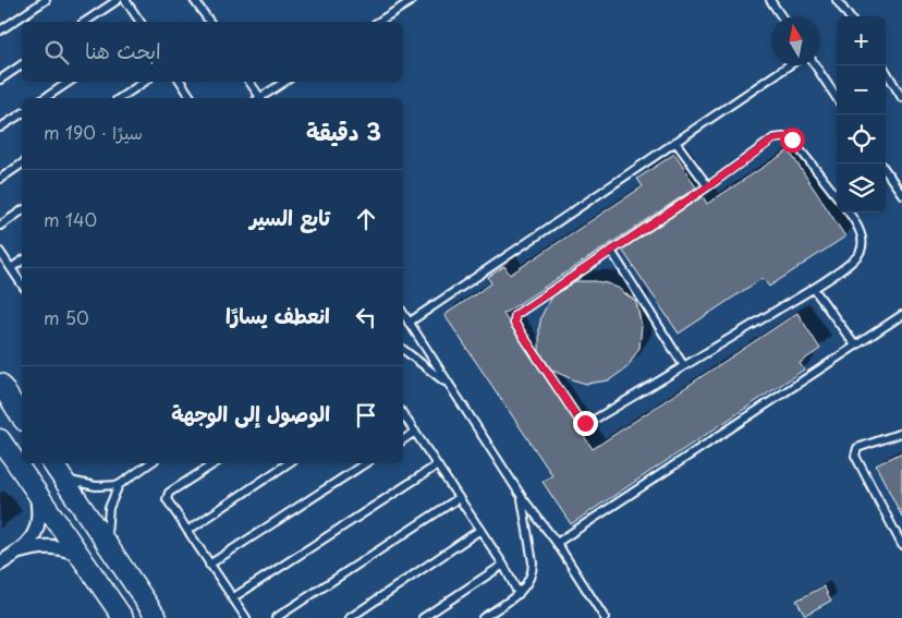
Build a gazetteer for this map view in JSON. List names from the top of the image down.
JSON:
{
  "north": "top",
  "page": {
    "map_buttons": ["+", "−"],
    "search": "ابحث هنا",
    "heading": ["3 دقيقة", "سيرًا · 190 m"],
    "list": [
      ["تابع السير", "140 m"],
      ["انعطف يسارًا", "50 m"],
      "الوصول إلى الوجهة"
    ]
  }
}
